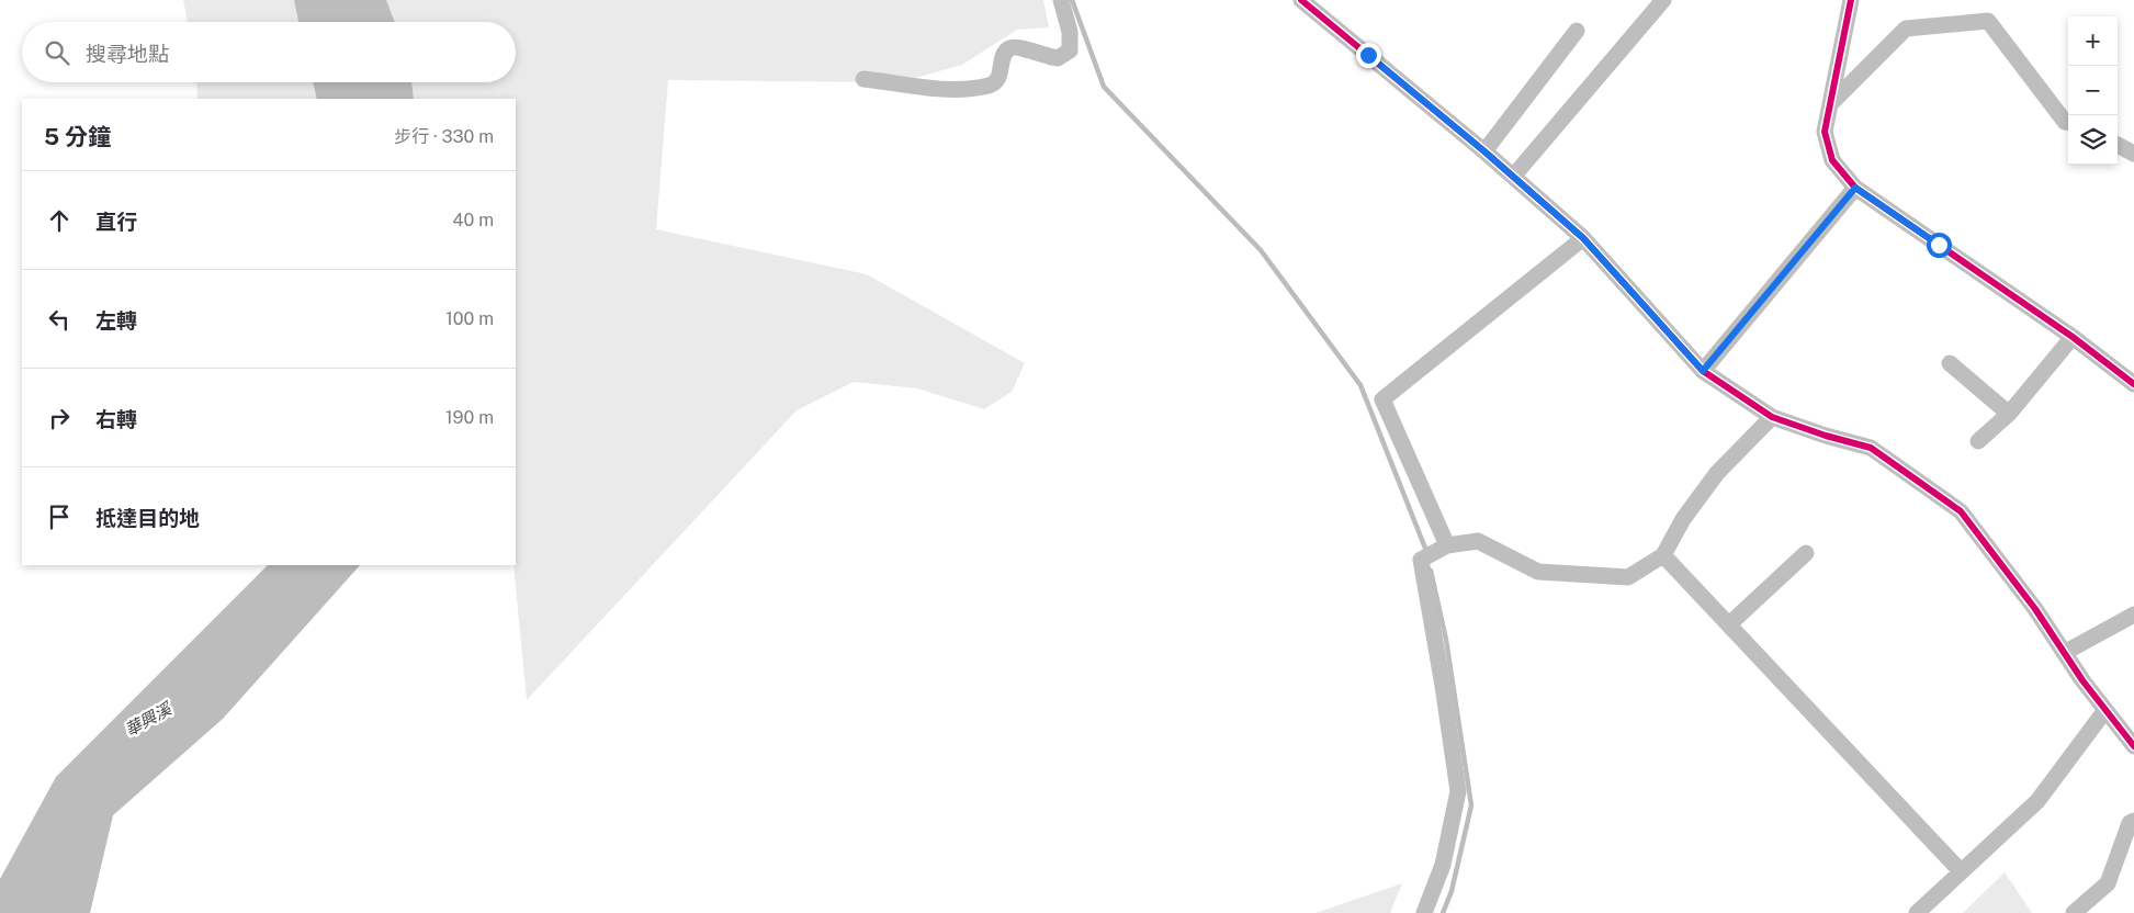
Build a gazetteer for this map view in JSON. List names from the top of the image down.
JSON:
{
  "water": ["華興溪"],
  "page": {
    "map_buttons": ["+", "−"],
    "search": "搜尋地點",
    "heading": ["5 分鐘", "步行 · 330 m"],
    "list": [
      ["直行", "40 m"],
      ["左轉", "100 m"],
      ["右轉", "190 m"],
      "抵達目的地"
    ]
  }
}
